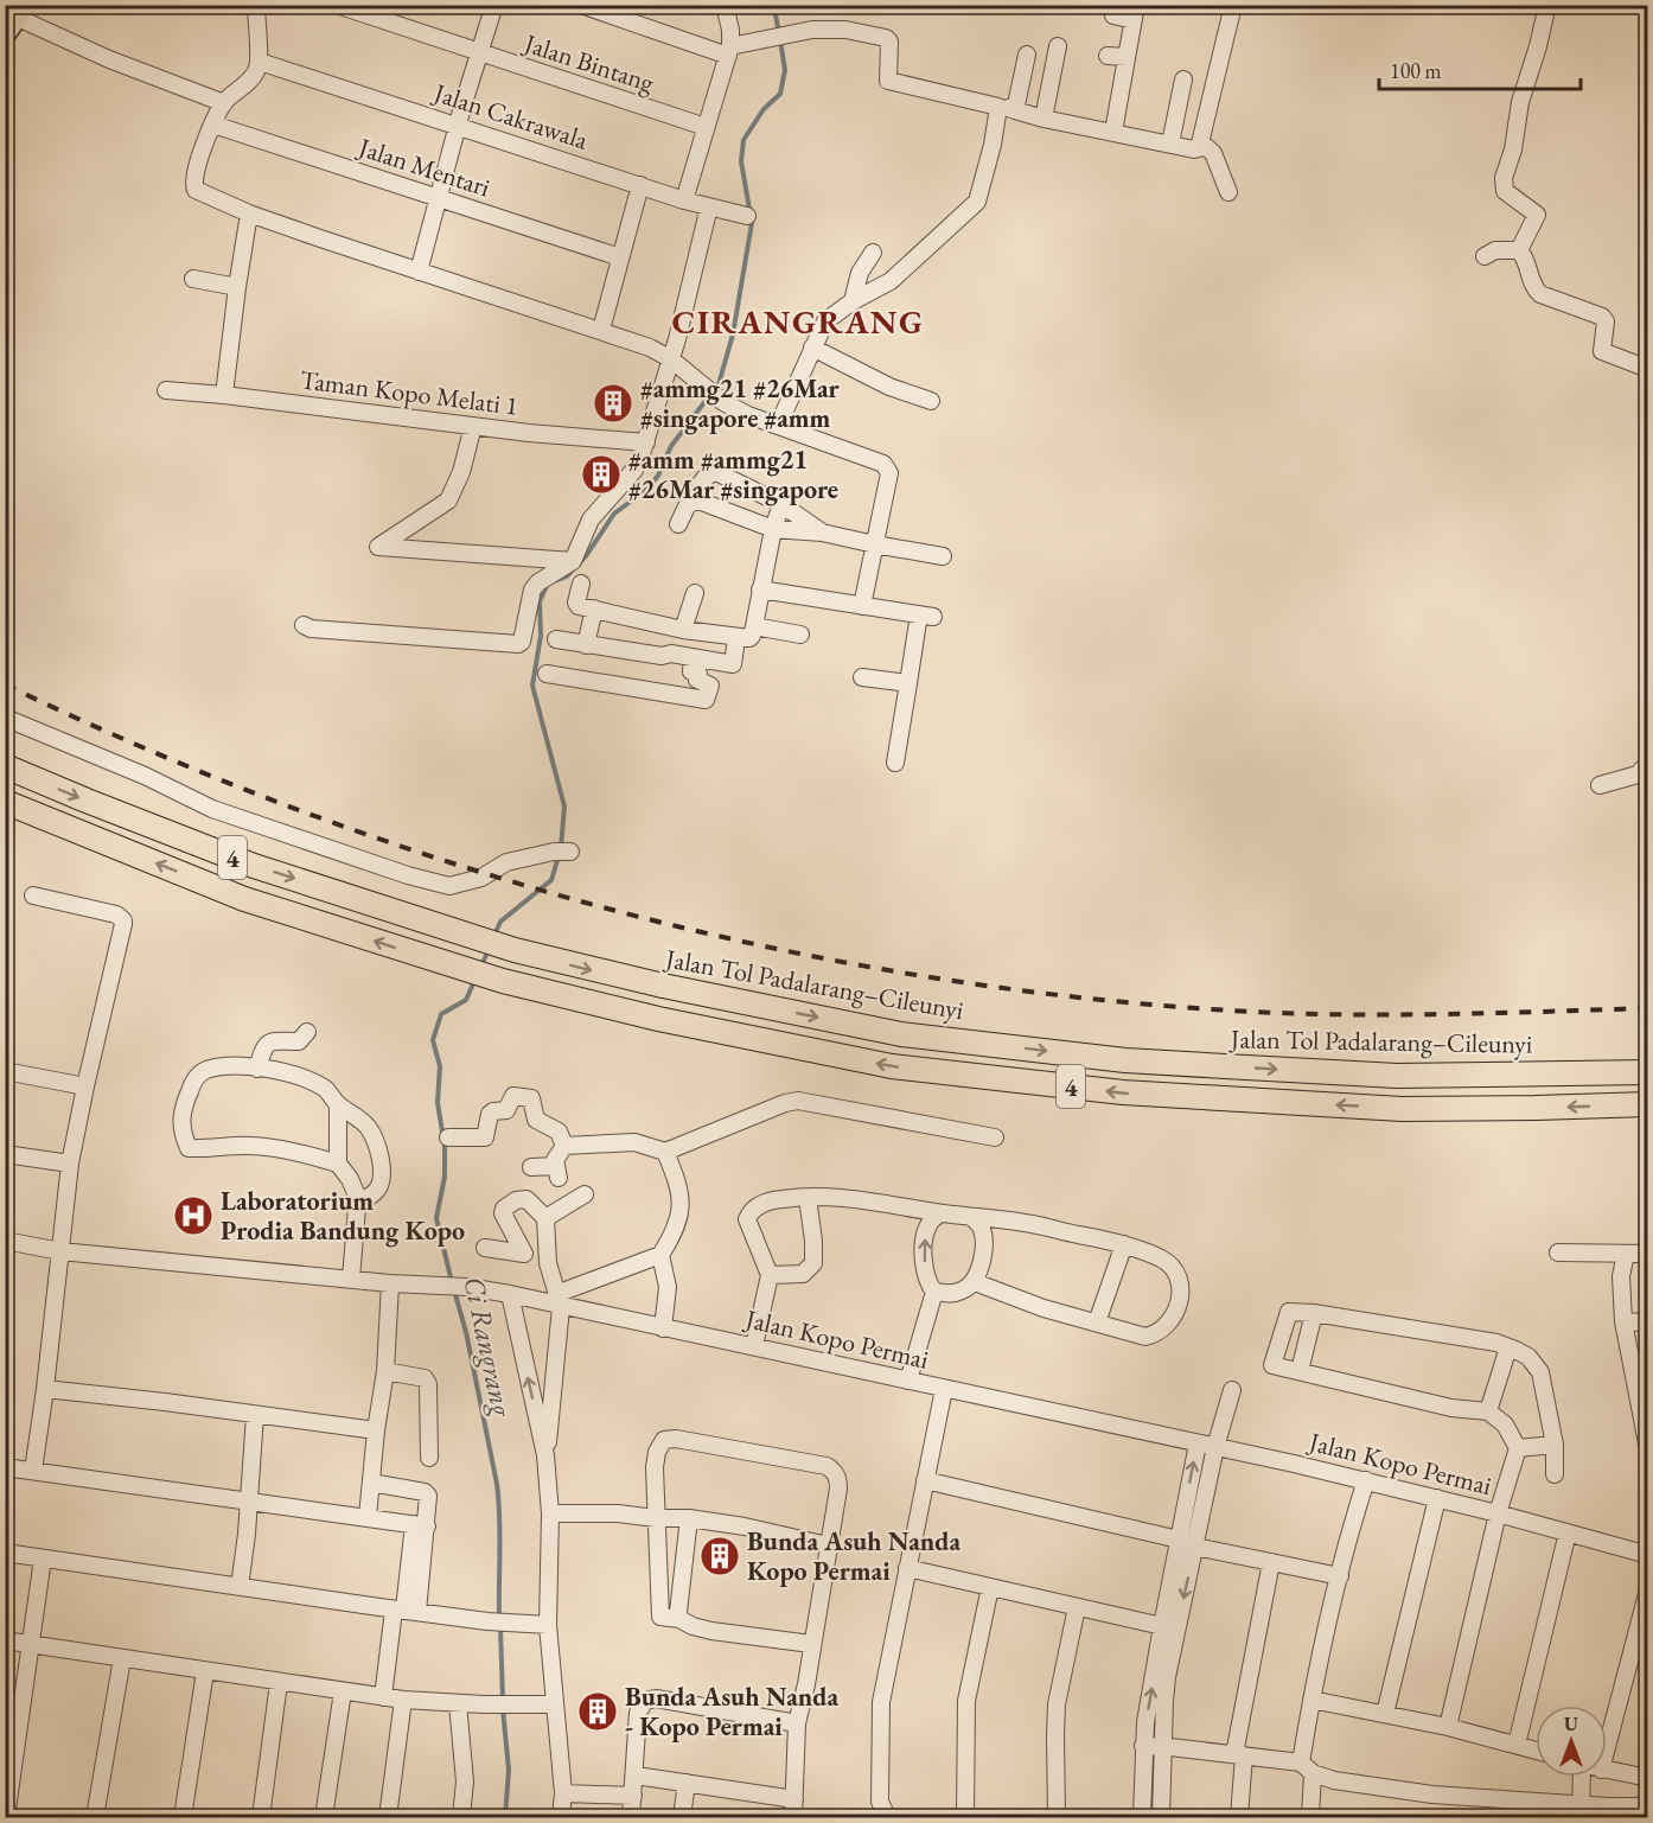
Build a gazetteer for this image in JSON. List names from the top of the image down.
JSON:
{
  "streets": {
    "highway": ["4", "Jalan Tol Padalarang–Cileunyi"],
    "street": [
      "Jalan Bintang",
      "Jalan Cakrawala",
      "Jalan Mentari",
      "Taman Kopo Melati 1",
      "Jalan Kopo Permai"
    ]
  },
  "districts": ["CIRANGRANG"],
  "water": ["Ci Rangrang"],
  "places": {
    "building": [
      "#ammg21 #26Mar #singapore #amm",
      "#amm #ammg21 #26Mar #singapore",
      "Bunda Asuh Nanda Kopo Permai",
      "Bunda Asuh Nanda - Kopo Permai"
    ],
    "hospital": ["Laboratorium Prodia Bandung Kopo"]
  },
  "scale_bar": "100 m",
  "north": "top"
}
